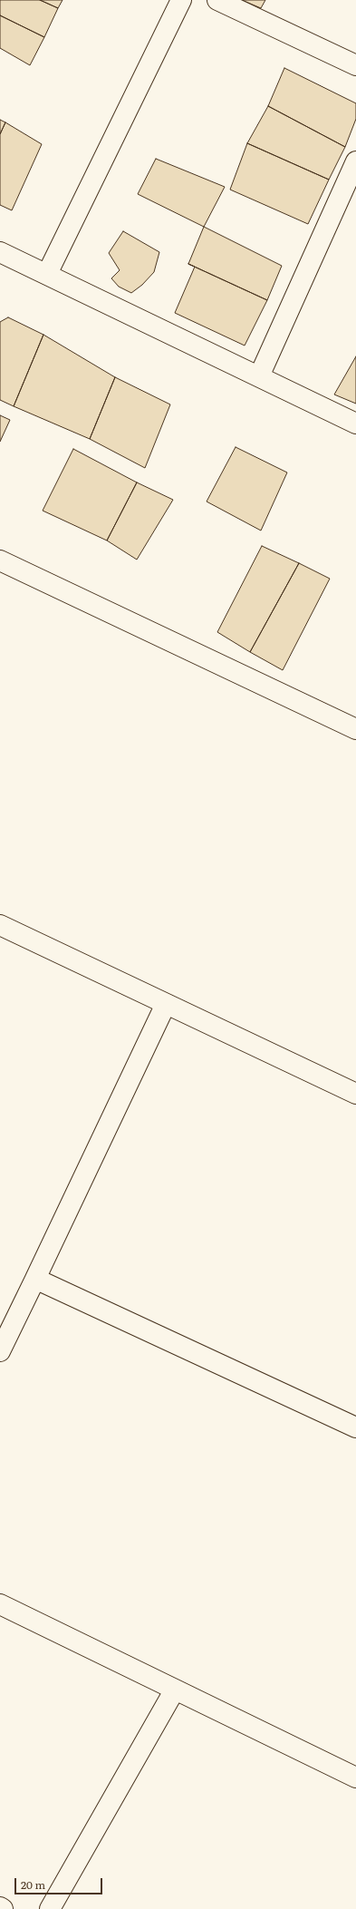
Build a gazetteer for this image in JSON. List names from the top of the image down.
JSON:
{
  "scale_bar": "20 m"
}
